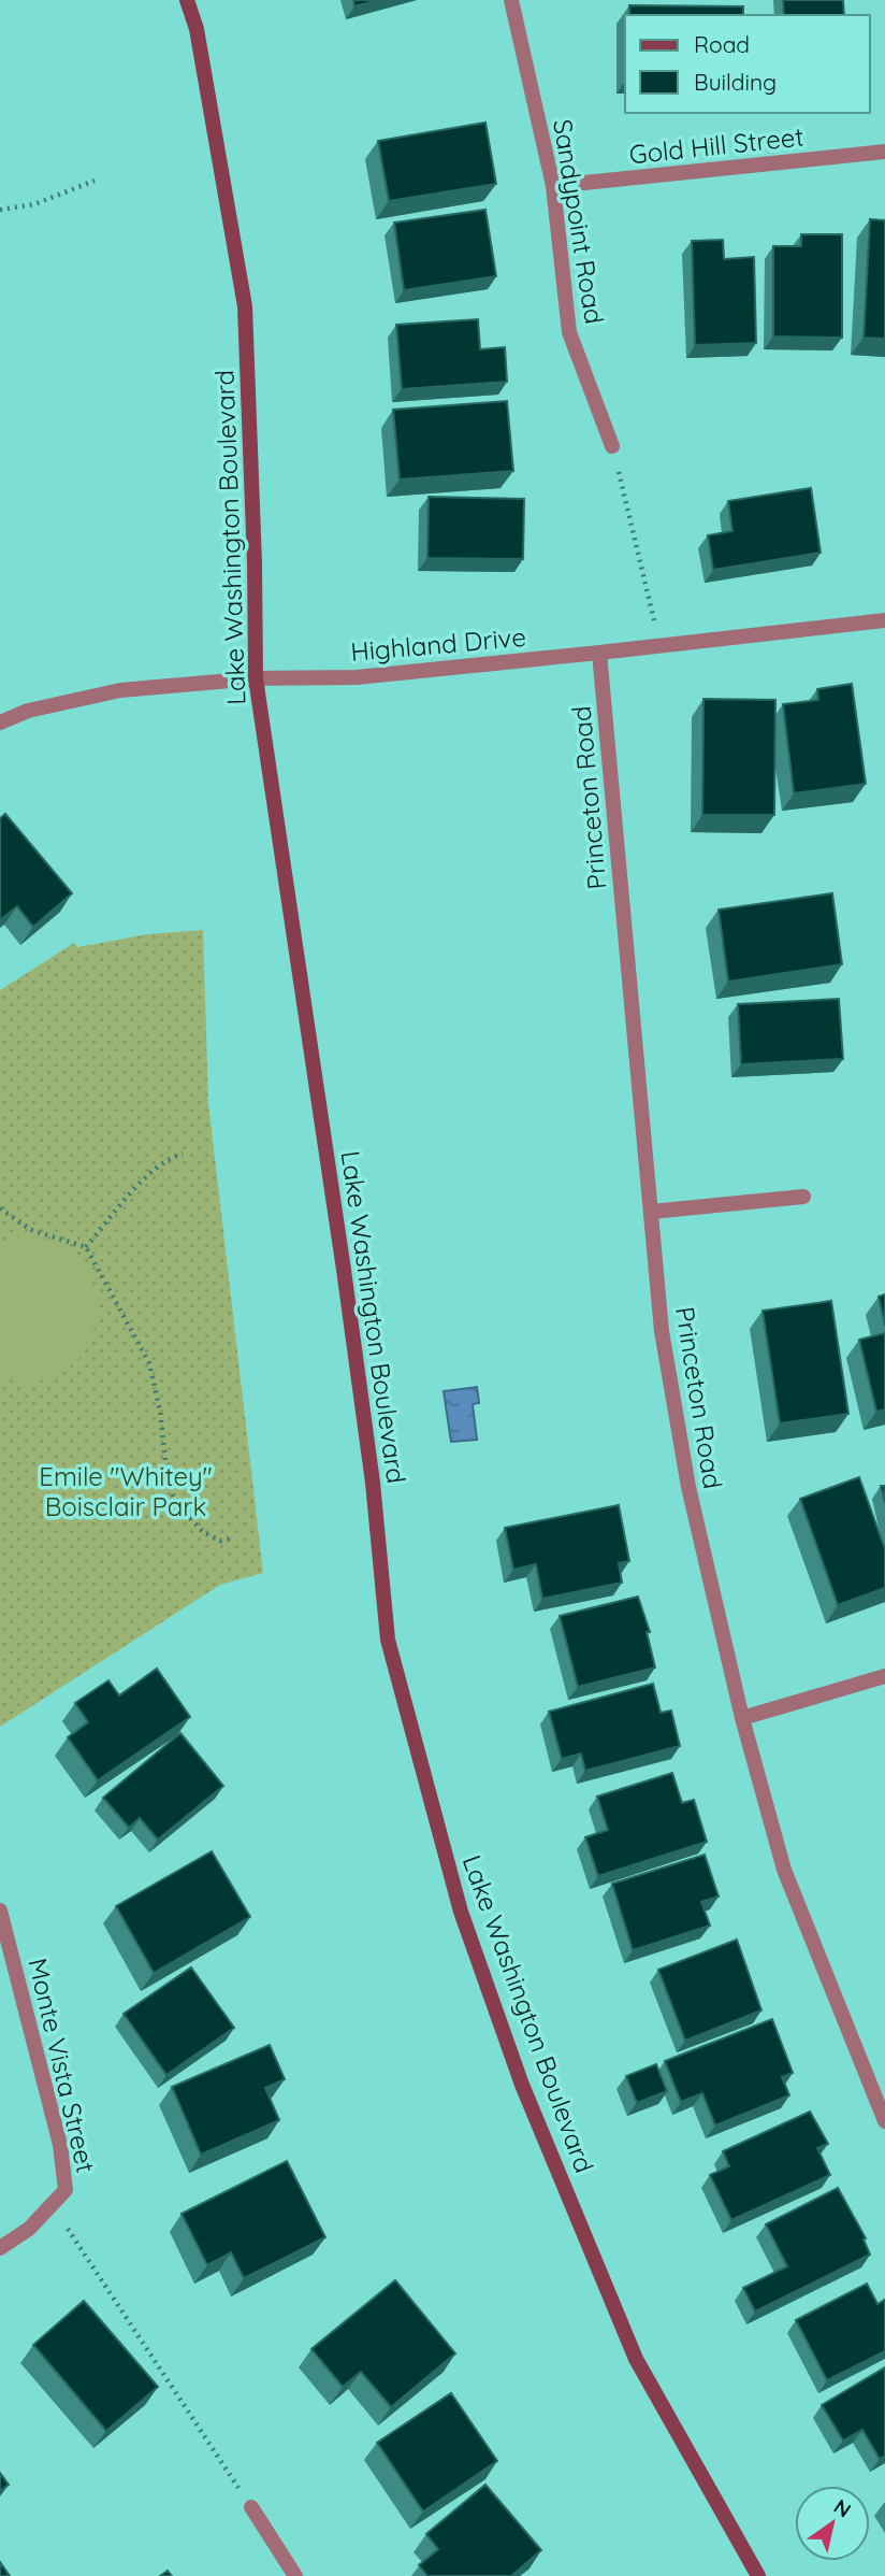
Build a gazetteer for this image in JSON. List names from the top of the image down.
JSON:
{
  "streets": {
    "street": [
      "Gold Hill Street",
      "Sandypoint Road",
      "Lake Washington Boulevard",
      "Highland Drive",
      "Princeton Road",
      "Monte Vista Street"
    ]
  },
  "crossings": [
    ["Gold Hill Street", "Sandypoint Road"],
    ["Lake Washington Boulevard", "Highland Drive"],
    ["Highland Drive", "Princeton Road"]
  ],
  "parks": ["Emile \"Whitey\" Boisclair Park"],
  "legend": ["Road", "Building"],
  "north": "top right"
}
